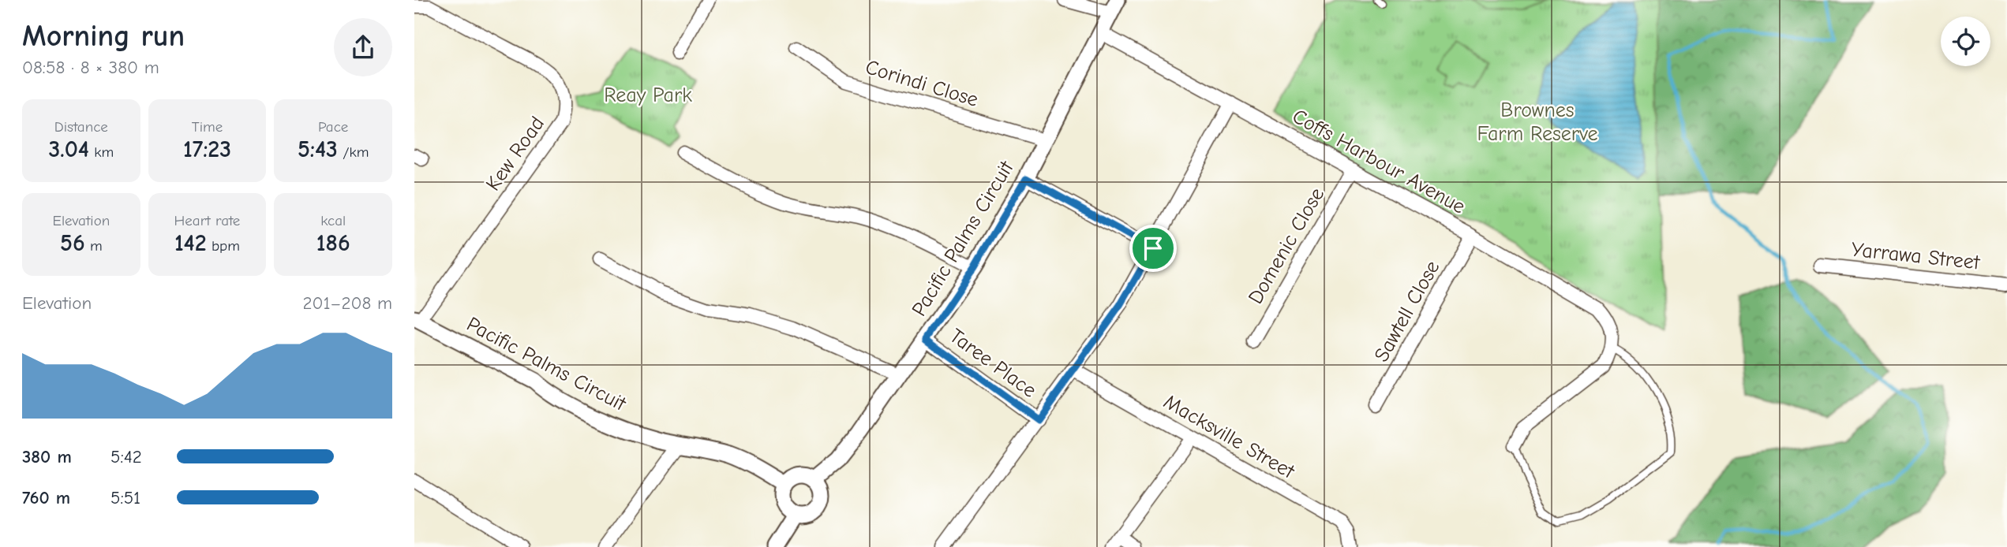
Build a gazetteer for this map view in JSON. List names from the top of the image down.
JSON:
{
  "streets": {
    "street": [
      "Corindi Close",
      "Kew Road",
      "Coffs Harbour Avenue",
      "Pacific Palms Circuit",
      "Domenic Close",
      "Yarrawa Street",
      "Sawtell Close",
      "Taree Place",
      "Macksville Street"
    ]
  },
  "crossings": [
    ["Corindi Close", "Pacific Palms Circuit"],
    ["Kew Road", "Pacific Palms Circuit"],
    ["Coffs Harbour Avenue", "Pacific Palms Circuit"],
    ["Coffs Harbour Avenue", "Domenic Close"],
    ["Coffs Harbour Avenue", "Sawtell Close"],
    ["Pacific Palms Circuit", "Taree Place"]
  ],
  "parks": ["Reay Park", "Brownes Farm Reserve"],
  "page": {
    "heading": ["Morning run", "08:58 · 8 × 380 m"],
    "stats": [
      ["Distance", "3.04 km"],
      ["Time", "17:23"],
      ["Pace", "5:43 /km"],
      ["Elevation", "56 m"],
      ["Heart rate", "142 bpm"],
      ["kcal", "186"]
    ],
    "chart": ["Elevation", "201–208 m"],
    "list": [
      {
        "name": "380 m",
        "note": "5:42"
      },
      {
        "name": "760 m",
        "note": "5:51"
      }
    ]
  }
}
